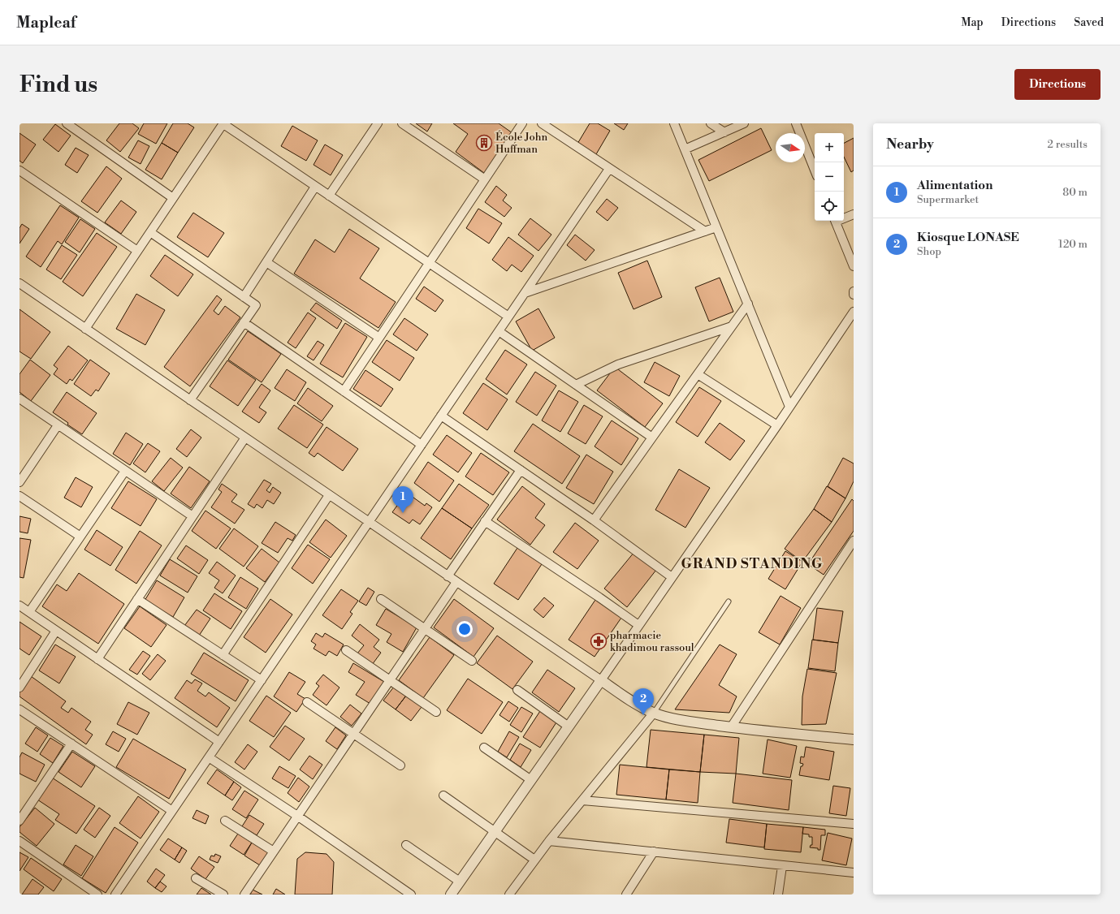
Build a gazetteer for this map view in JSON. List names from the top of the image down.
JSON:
{
  "districts": ["GRAND STANDING"],
  "places": {
    "building": ["École John Huffman"],
    "pharmacy": ["pharmacie khadimou rassoul"]
  },
  "north": "right",
  "page": {
    "header": "Mapleaf",
    "nav": ["Map", "Directions", "Saved"],
    "buttons": "Directions",
    "title": "Find us",
    "heading": ["Nearby", "2 results"],
    "map_buttons": ["+", "−"],
    "list": [
      {
        "mark": "1",
        "name": "Alimentation",
        "note": "Supermarket",
        "value": "80 m"
      },
      {
        "mark": "2",
        "name": "Kiosque LONASE",
        "note": "Shop",
        "value": "120 m"
      }
    ],
    "pins": ["1", "2"]
  }
}
